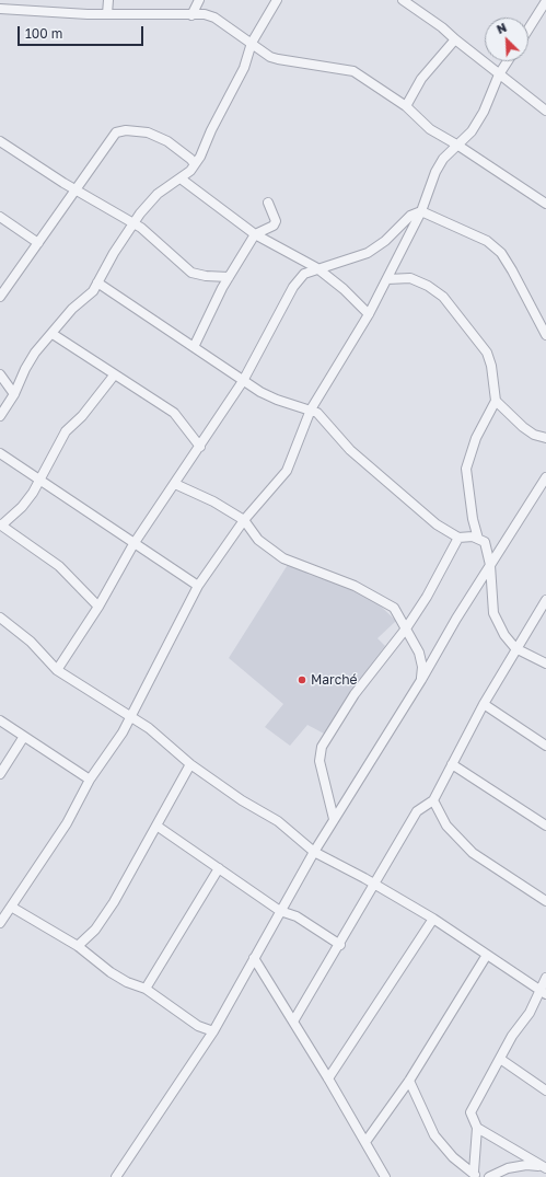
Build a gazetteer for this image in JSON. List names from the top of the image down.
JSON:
{
  "places": ["Marché"],
  "scale_bar": "100 m",
  "north": "top left"
}
